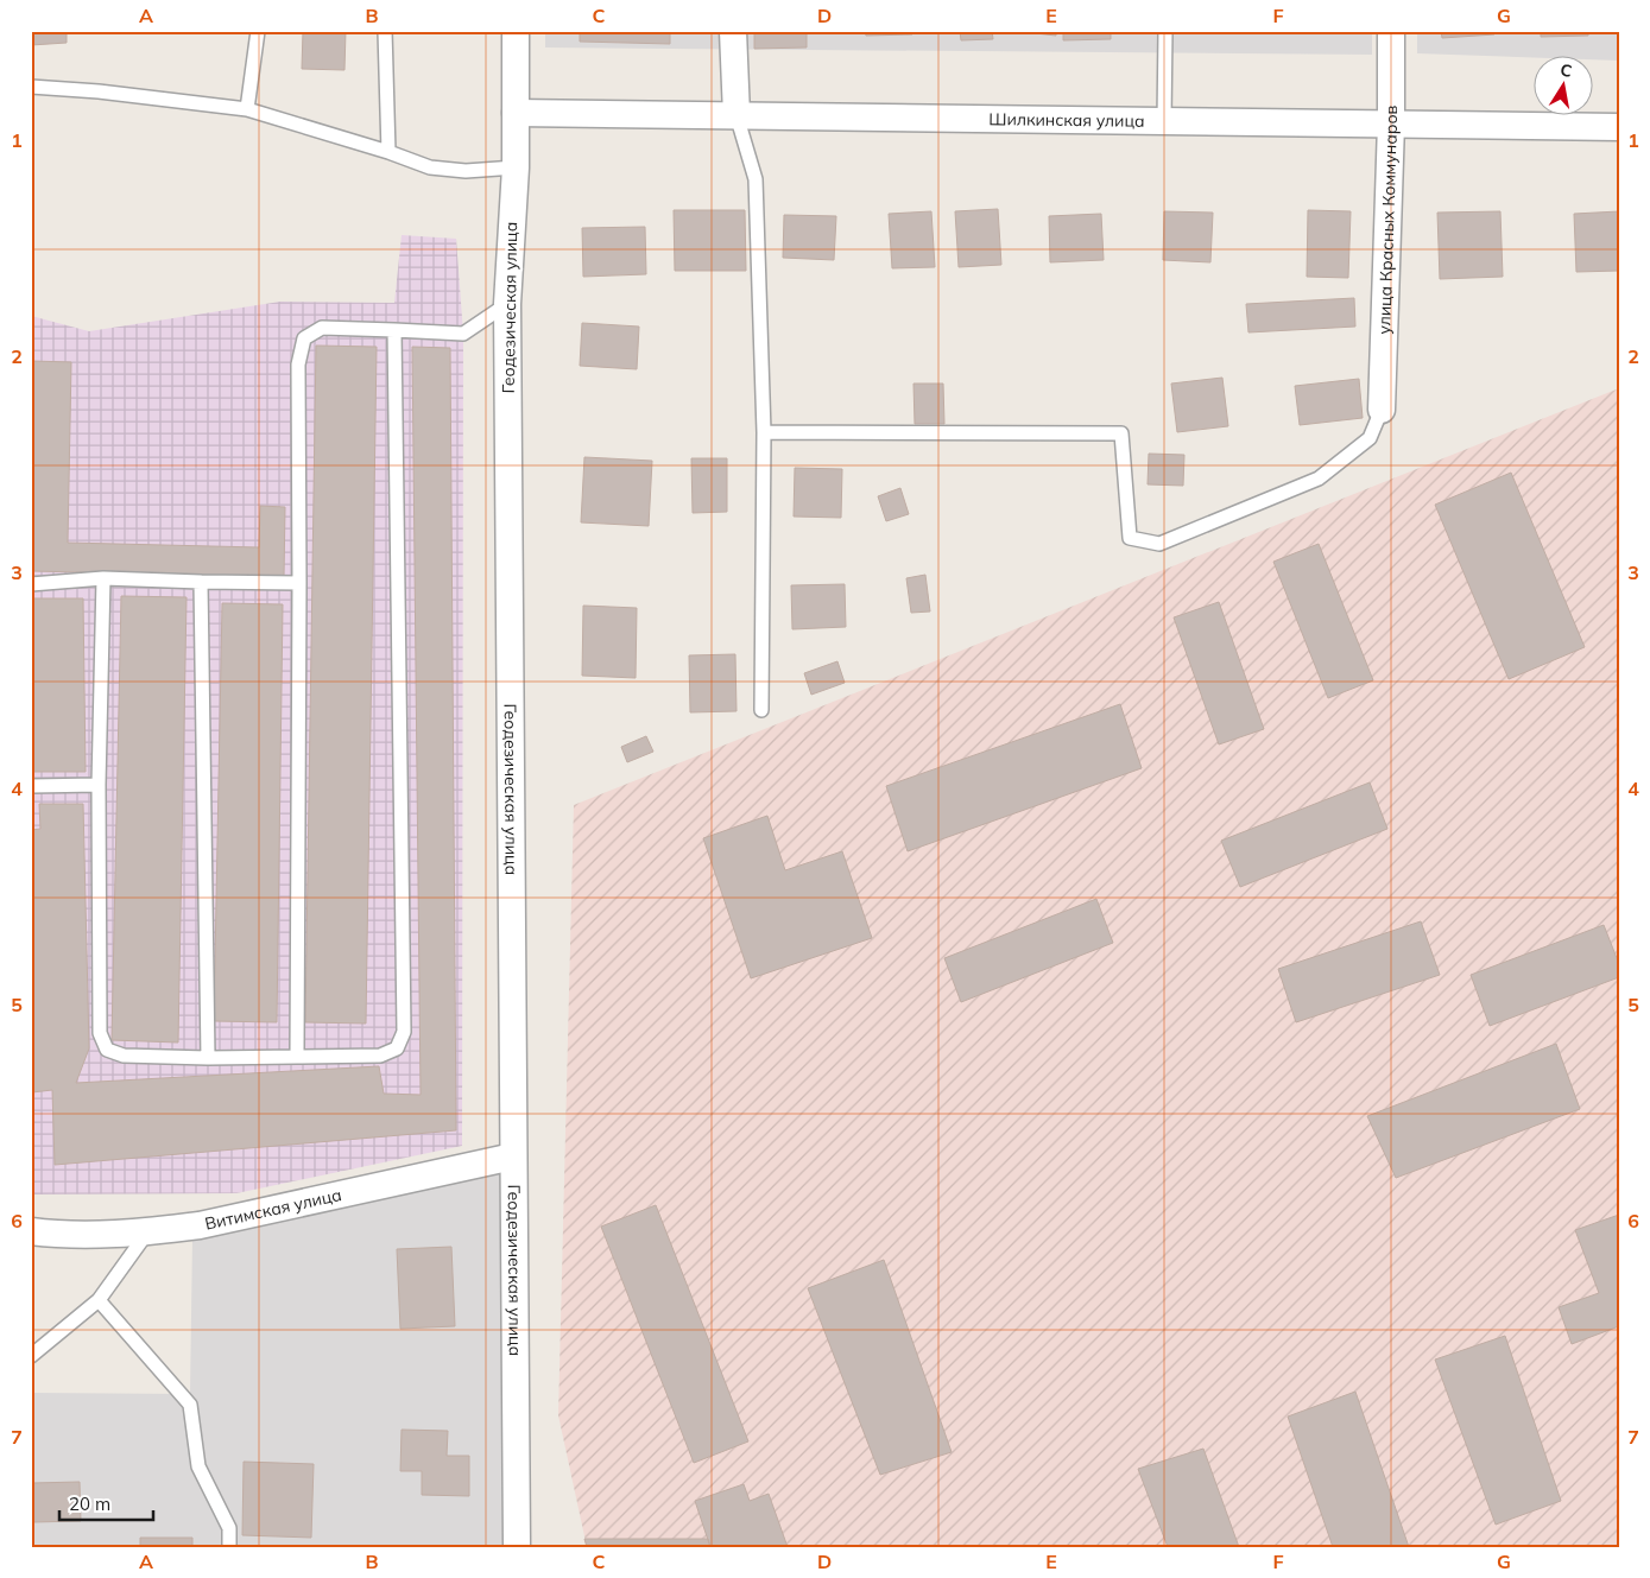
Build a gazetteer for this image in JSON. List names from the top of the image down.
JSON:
{
  "streets": {
    "street": [
      "Шилкинская улица",
      "улица Красных Коммунаров",
      "Геодезическая улица",
      "Витимская улица"
    ]
  },
  "crossings": [
    ["Шилкинская улица", "улица Красных Коммунаров"],
    ["Шилкинская улица", "Геодезическая улица"],
    ["Геодезическая улица", "Витимская улица"]
  ],
  "scale_bar": "20 m",
  "north": "top",
  "grid": {
    "columns": [
      "A",
      "B",
      "C",
      "D",
      "E",
      "F",
      "G"
    ],
    "rows": [
      "1",
      "2",
      "3",
      "4",
      "5",
      "6",
      "7"
    ]
  }
}
